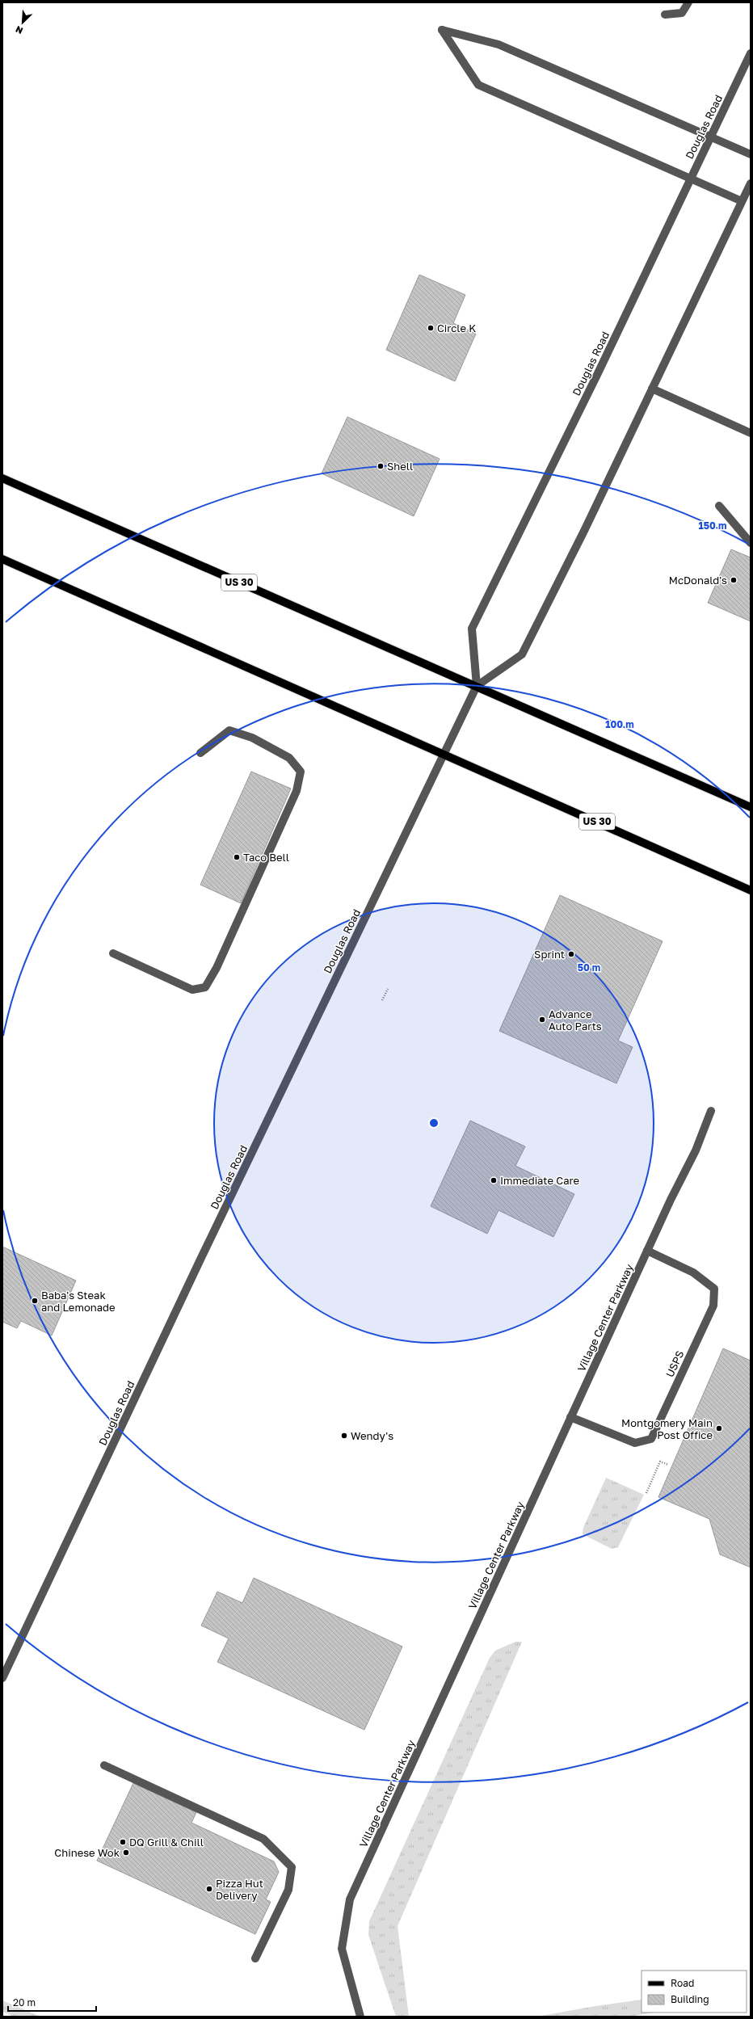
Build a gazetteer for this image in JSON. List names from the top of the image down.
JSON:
{
  "streets": {
    "main road": ["US 30"],
    "street": ["Douglas Road", "Village Center Parkway", "USPS"]
  },
  "crossings": [
    ["Douglas Road", "US 30"],
    ["Village Center Parkway", "USPS"]
  ],
  "places": [
    "Circle K",
    "Shell",
    "McDonald's",
    "Taco Bell",
    "Sprint",
    "Advance Auto Parts",
    "Immediate Care",
    "Baba's Steak and Lemonade",
    "Montgomery Main Post Office",
    "Wendy's",
    "DQ Grill & Chill",
    "Chinese Wok",
    "Pizza Hut Delivery"
  ],
  "legend": ["Road", "Building"],
  "scale_bar": "20 m",
  "north": "bottom left",
  "rings": ["150 m", "100 m", "50 m"]
}
